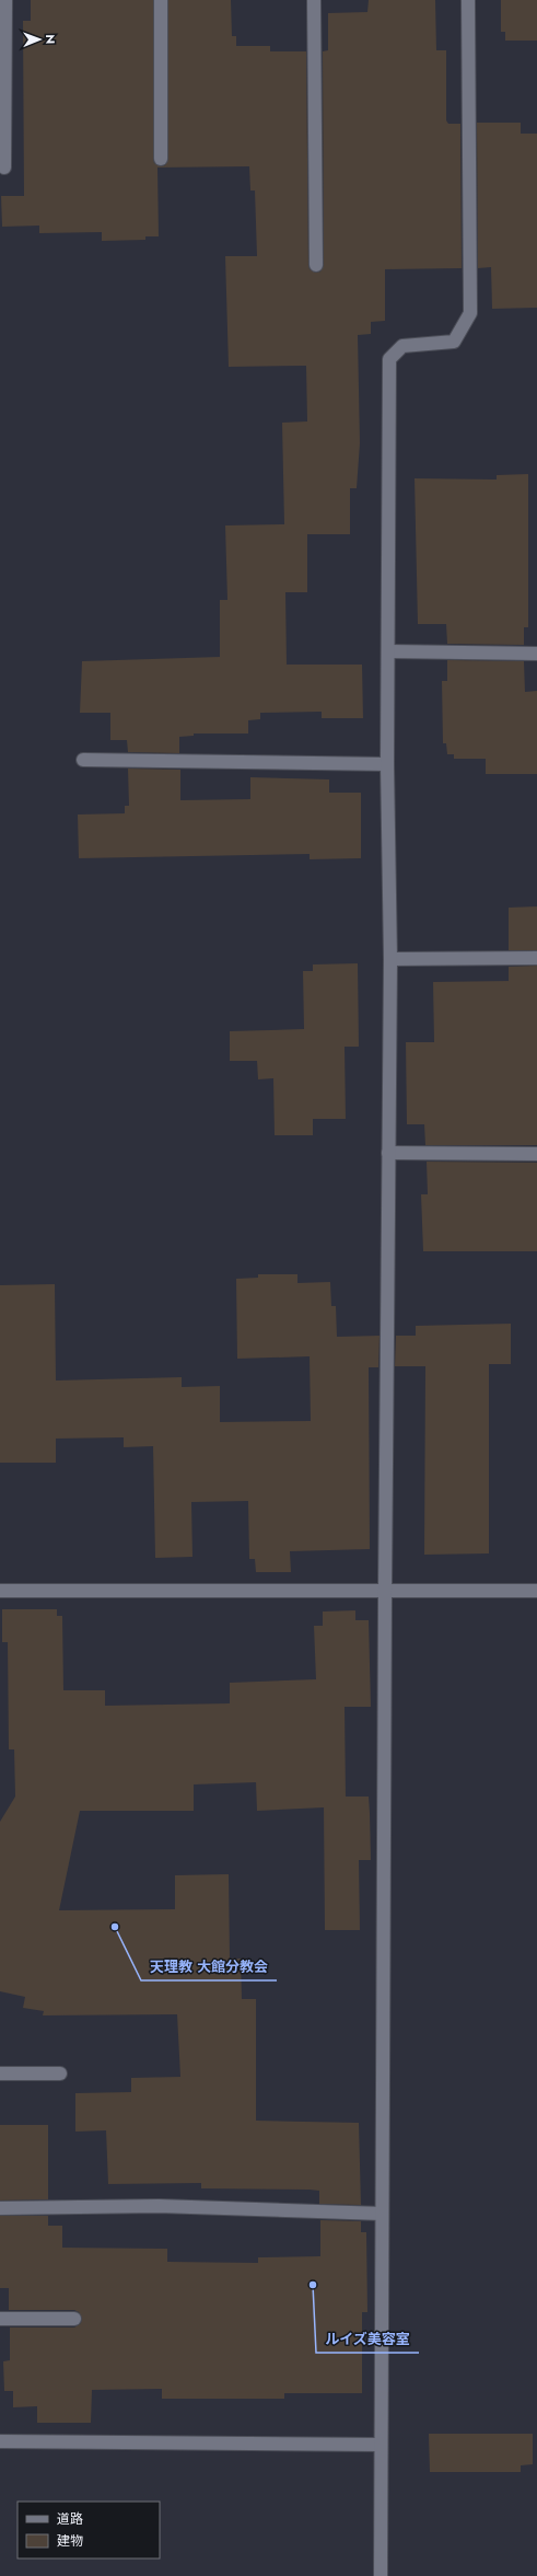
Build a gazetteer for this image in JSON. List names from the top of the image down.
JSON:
{
  "places": ["天理教 大館分教会", "ルイズ美容室"],
  "legend": ["道路", "建物"],
  "north": "right"
}
